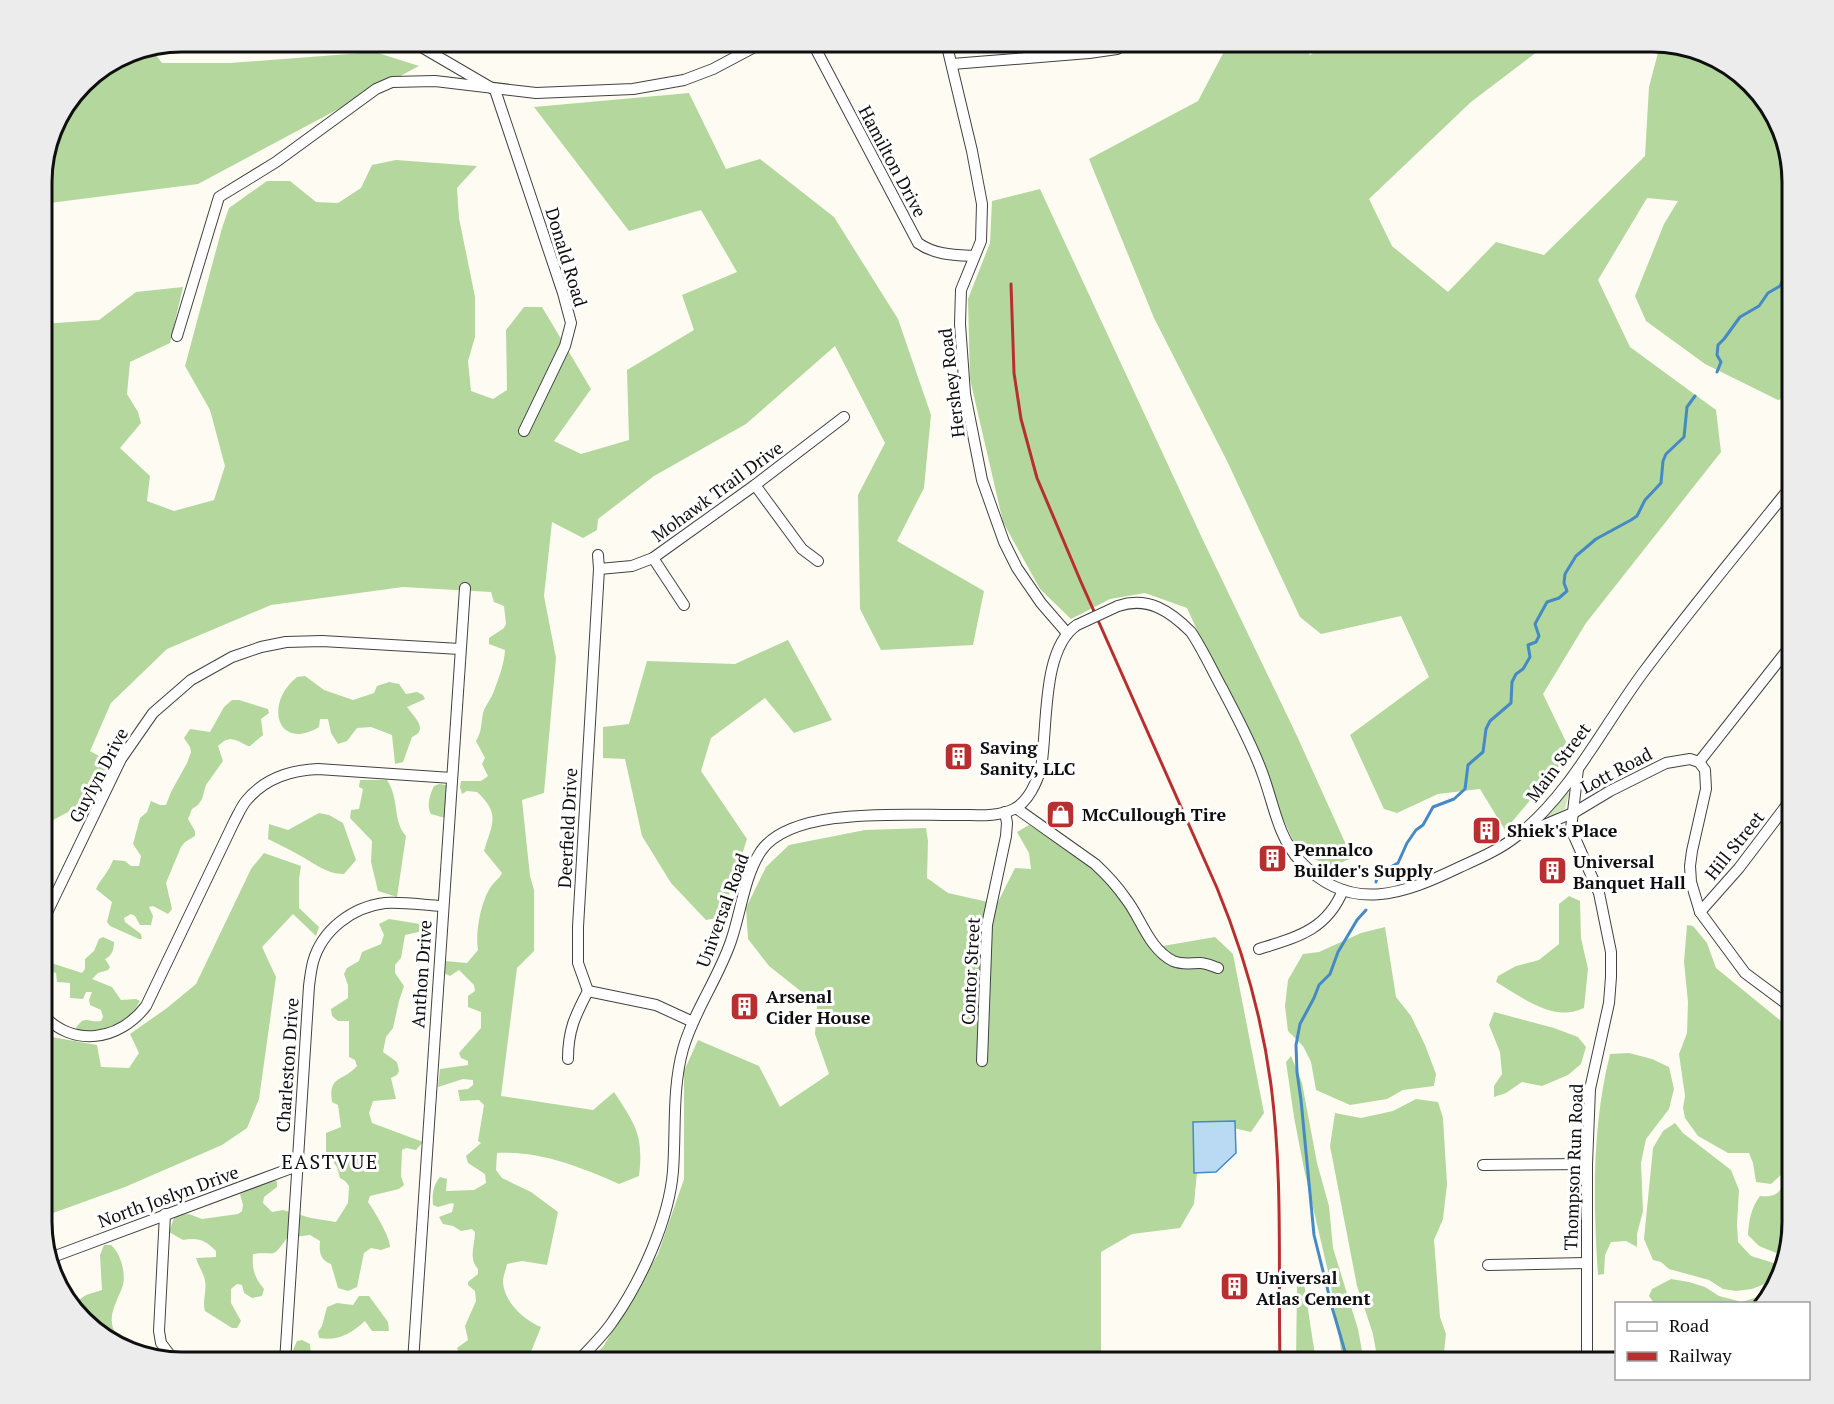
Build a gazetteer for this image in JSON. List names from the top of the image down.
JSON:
{
  "streets": {
    "street": [
      "Hamilton Drive",
      "Donald Road",
      "Hershey Road",
      "Mohawk Trail Drive",
      "Main Street",
      "Lott Road",
      "Guylyn Drive",
      "Deerfield Drive",
      "Hill Street",
      "Universal Road",
      "Contor Street",
      "Anthon Drive",
      "Charleston Drive",
      "Thompson Run Road",
      "North Joslyn Drive"
    ]
  },
  "crossings": [
    ["Hamilton Drive", "Hershey Road"],
    ["Hershey Road", "Main Street"],
    ["Hershey Road", "Universal Road"],
    ["Mohawk Trail Drive", "Deerfield Drive"],
    ["Main Street", "Lott Road"],
    ["Main Street", "Universal Road"],
    ["Main Street", "Thompson Run Road"],
    ["Lott Road", "Thompson Run Road"],
    ["Guylyn Drive", "Anthon Drive"],
    ["Universal Road", "Contor Street"],
    ["Anthon Drive", "Charleston Drive"],
    ["Charleston Drive", "North Joslyn Drive"]
  ],
  "districts": ["EASTVUE"],
  "places": {
    "building": [
      "Saving Sanity, LLC",
      "Shiek's Place",
      "Pennalco Builder's Supply",
      "Universal Banquet Hall",
      "Arsenal Cider House",
      "Universal Atlas Cement"
    ],
    "shop": ["McCullough Tire"]
  },
  "legend": ["Road", "Railway"]
}
